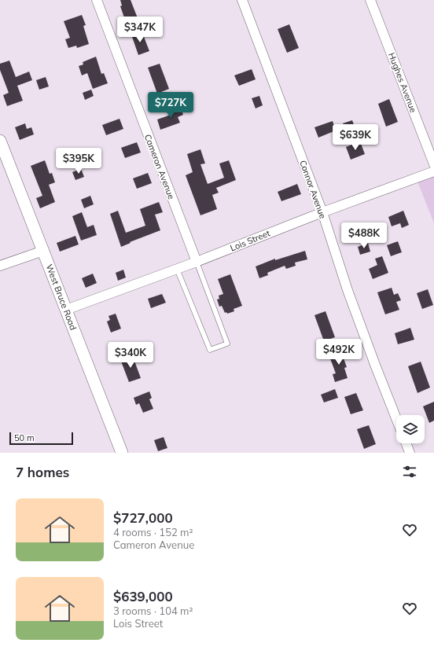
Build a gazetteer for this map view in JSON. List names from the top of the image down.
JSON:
{
  "streets": {
    "street": [
      "Hughes Avenue",
      "Cameron Avenue",
      "Connor Avenue",
      "Lois Street",
      "West Bruce Road"
    ]
  },
  "crossings": [
    ["Cameron Avenue", "Lois Street"],
    ["Connor Avenue", "Lois Street"],
    ["Lois Street", "West Bruce Road"]
  ],
  "scale_bar": "50 m",
  "page": {
    "price": [
      "$347K",
      "$727K",
      "$639K",
      "$395K",
      "$488K",
      "$492K",
      "$340K"
    ],
    "scale": "50 m",
    "heading": "7 homes",
    "list": [
      {
        "name": "$727,000",
        "note": "4 rooms · 152 m² · Cameron Avenue"
      },
      {
        "name": "$639,000",
        "note": "3 rooms · 104 m² · Lois Street"
      }
    ]
  }
}
